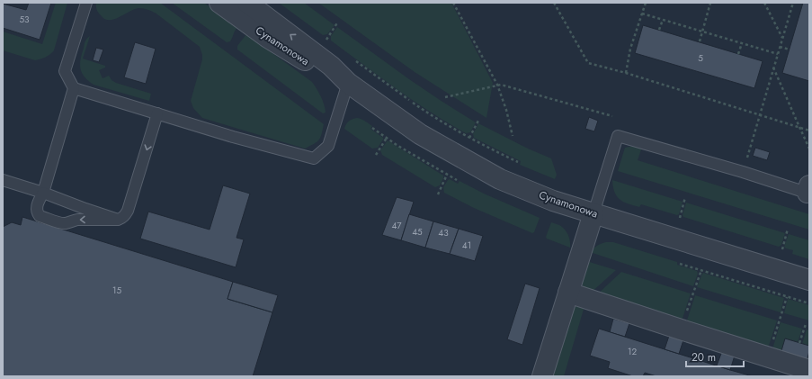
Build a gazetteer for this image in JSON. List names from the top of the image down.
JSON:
{
  "streets": {
    "street": ["Cynamonowa"]
  },
  "house_numbers": [
    "53",
    "5",
    "47",
    "45",
    "43",
    "41",
    "15",
    "12"
  ],
  "scale_bar": "20 m"
}
